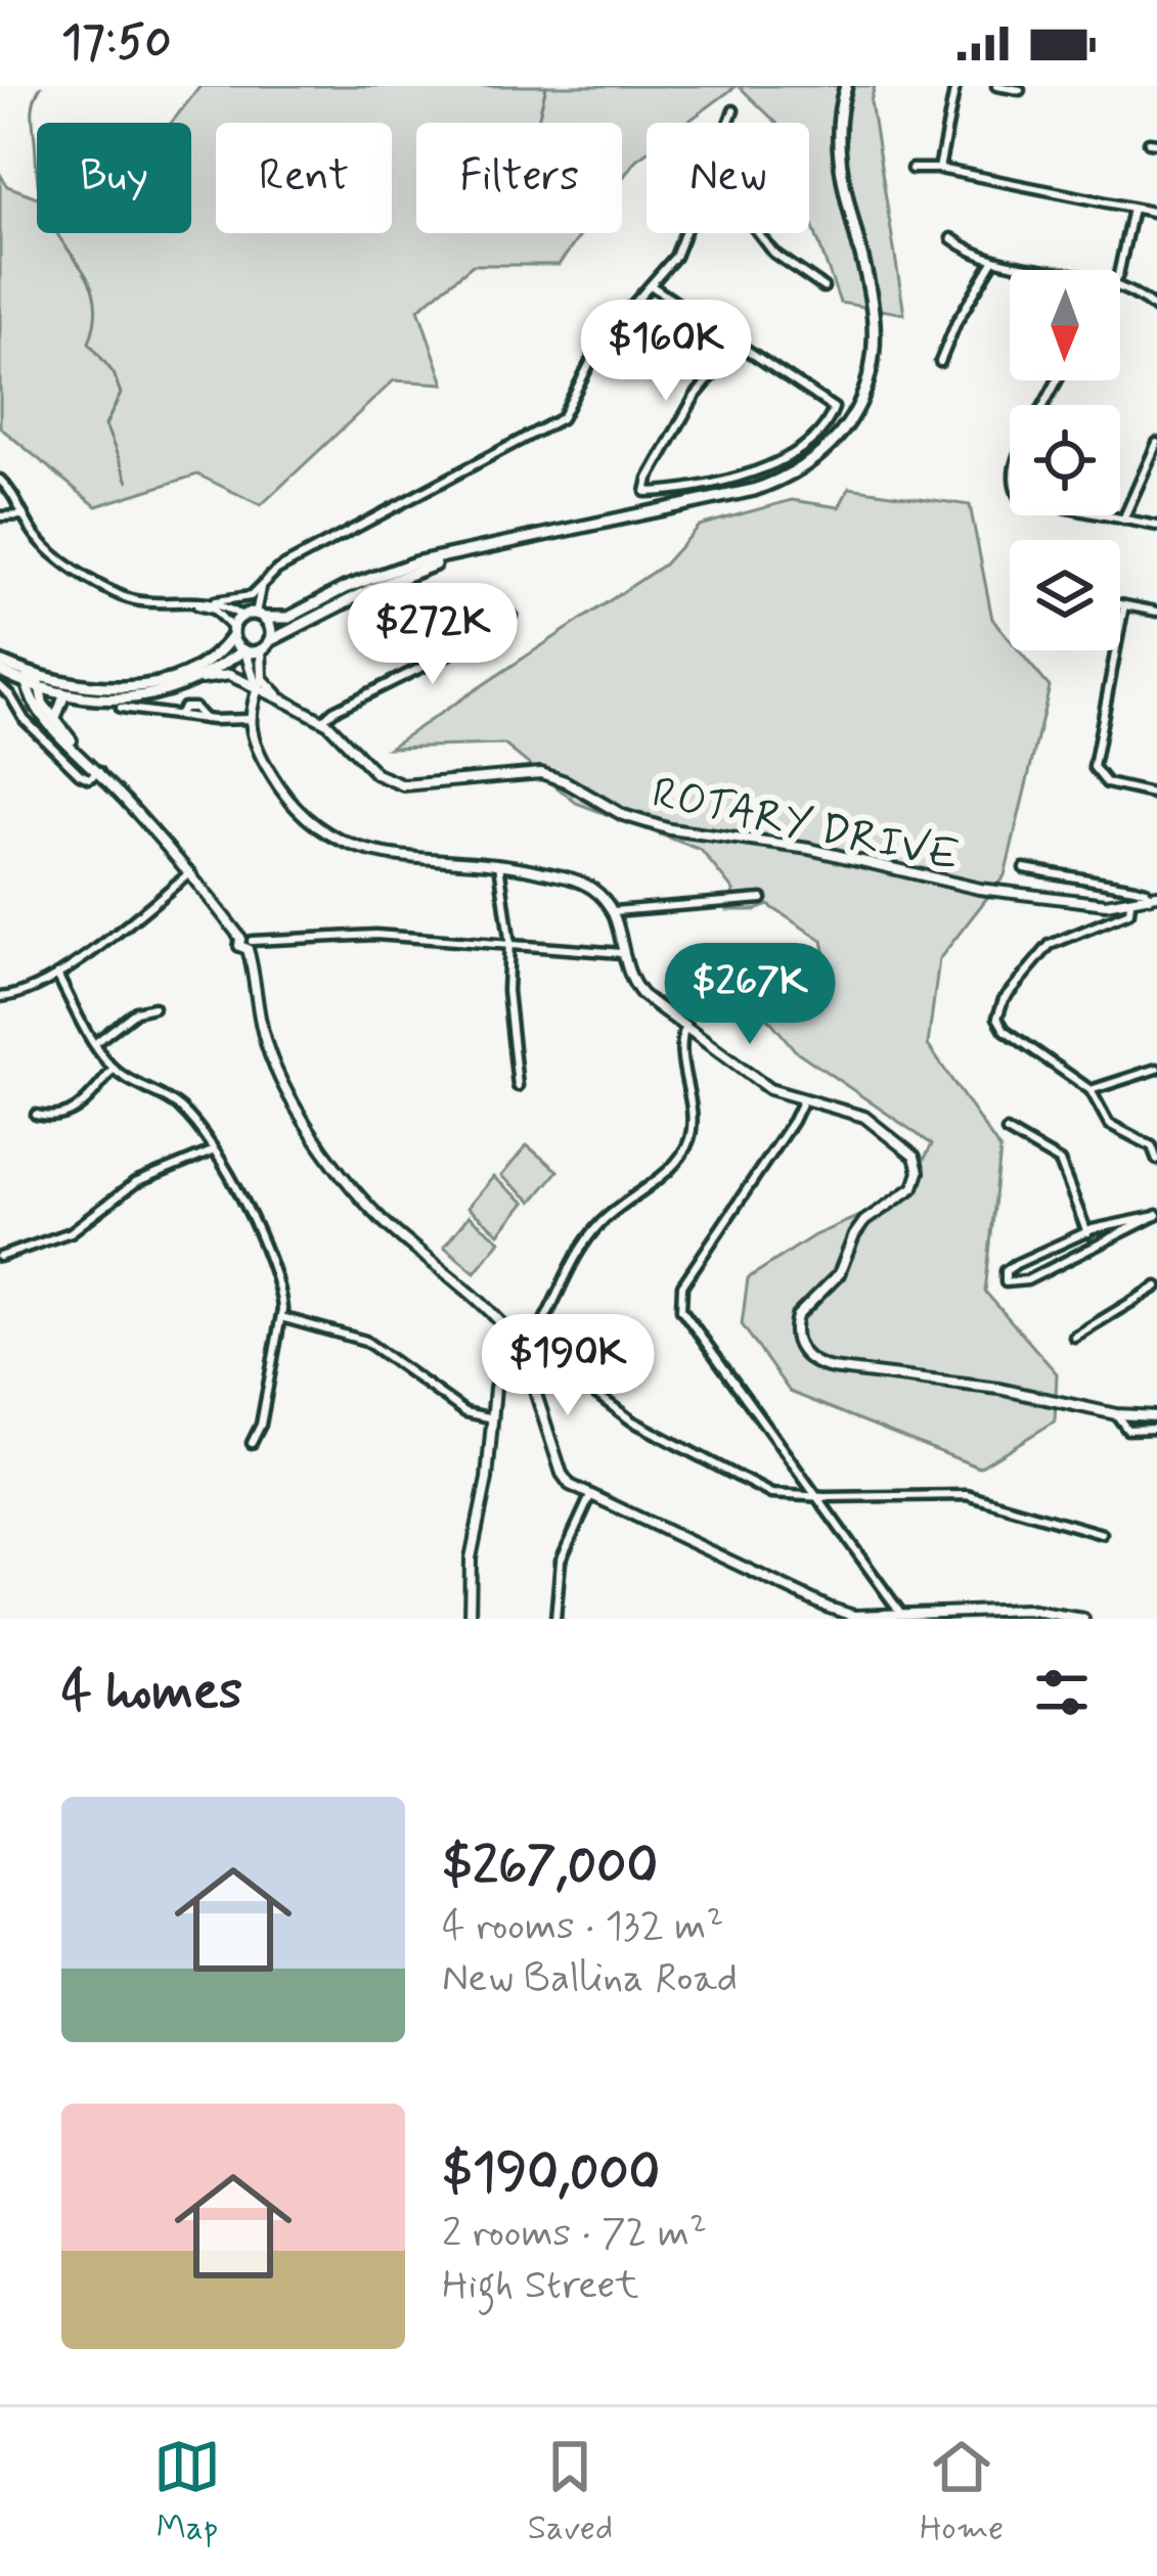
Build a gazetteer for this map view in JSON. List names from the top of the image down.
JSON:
{
  "streets": {
    "street": ["ROTARY DRIVE"]
  },
  "north": "bottom",
  "page": {
    "status": "17:50",
    "chip": [
      "Buy",
      "Rent",
      "Filters",
      "New"
    ],
    "price": [
      "$160K",
      "$272K",
      "$267K",
      "$190K"
    ],
    "heading": "4 homes",
    "list": [
      {
        "name": "$267,000",
        "note": "4 rooms · 132 m² · New Ballina Road"
      },
      {
        "name": "$190,000",
        "note": "2 rooms · 72 m² · High Street"
      }
    ],
    "tabs": ["Map", "Saved", "Home"]
  }
}
